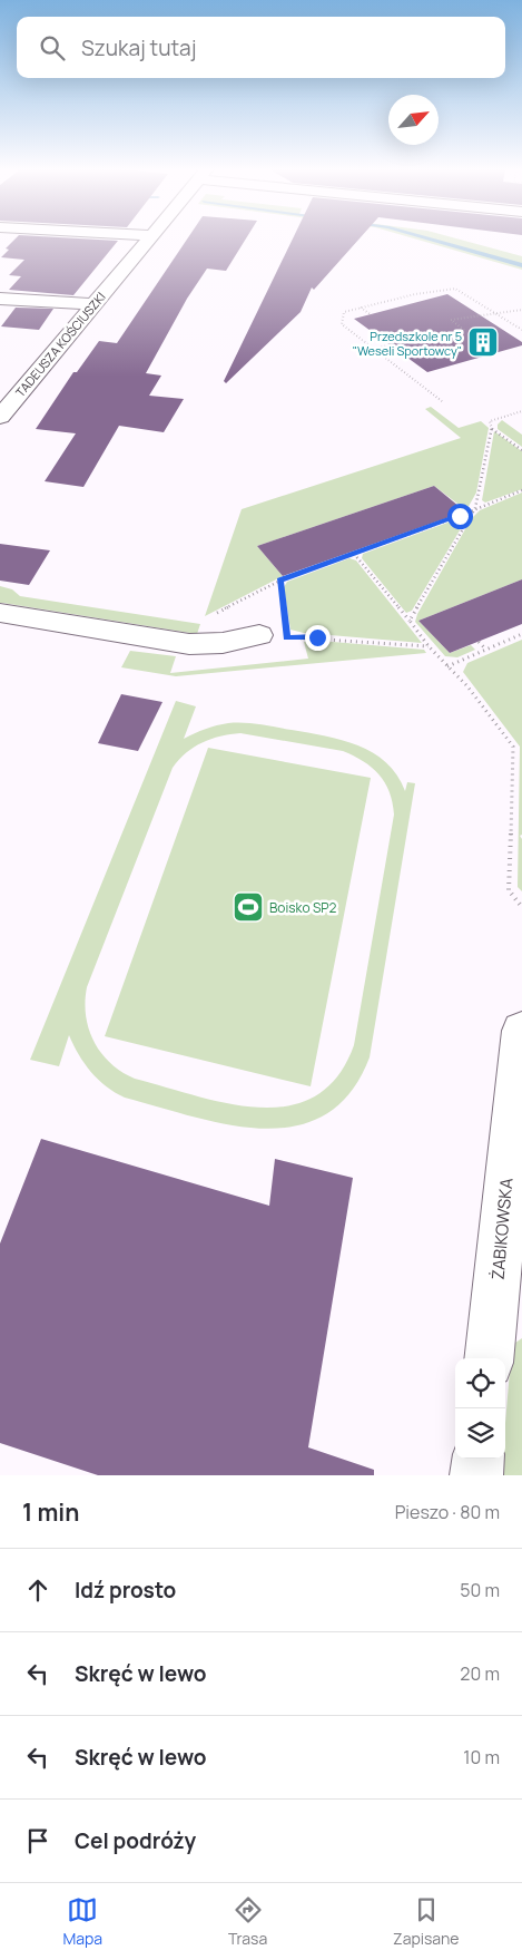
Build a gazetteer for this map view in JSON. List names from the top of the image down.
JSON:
{
  "streets": {
    "street": ["TADEUSZA KOŚCIUSZKI", "ŻABIKOWSKA"]
  },
  "places": {
    "building": ["Przedszkole nr 5 \"Weseli Sportowcy\""],
    "sports": ["Boisko SP2"]
  },
  "north": "top right",
  "page": {
    "search": "Szukaj tutaj",
    "heading": ["1 min", "Pieszo · 80 m"],
    "list": [
      ["Idź prosto", "50 m"],
      ["Skręć w lewo", "20 m"],
      ["Skręć w lewo", "10 m"],
      "Cel podróży"
    ],
    "nav": ["Mapa", "Trasa", "Zapisane"]
  }
}
